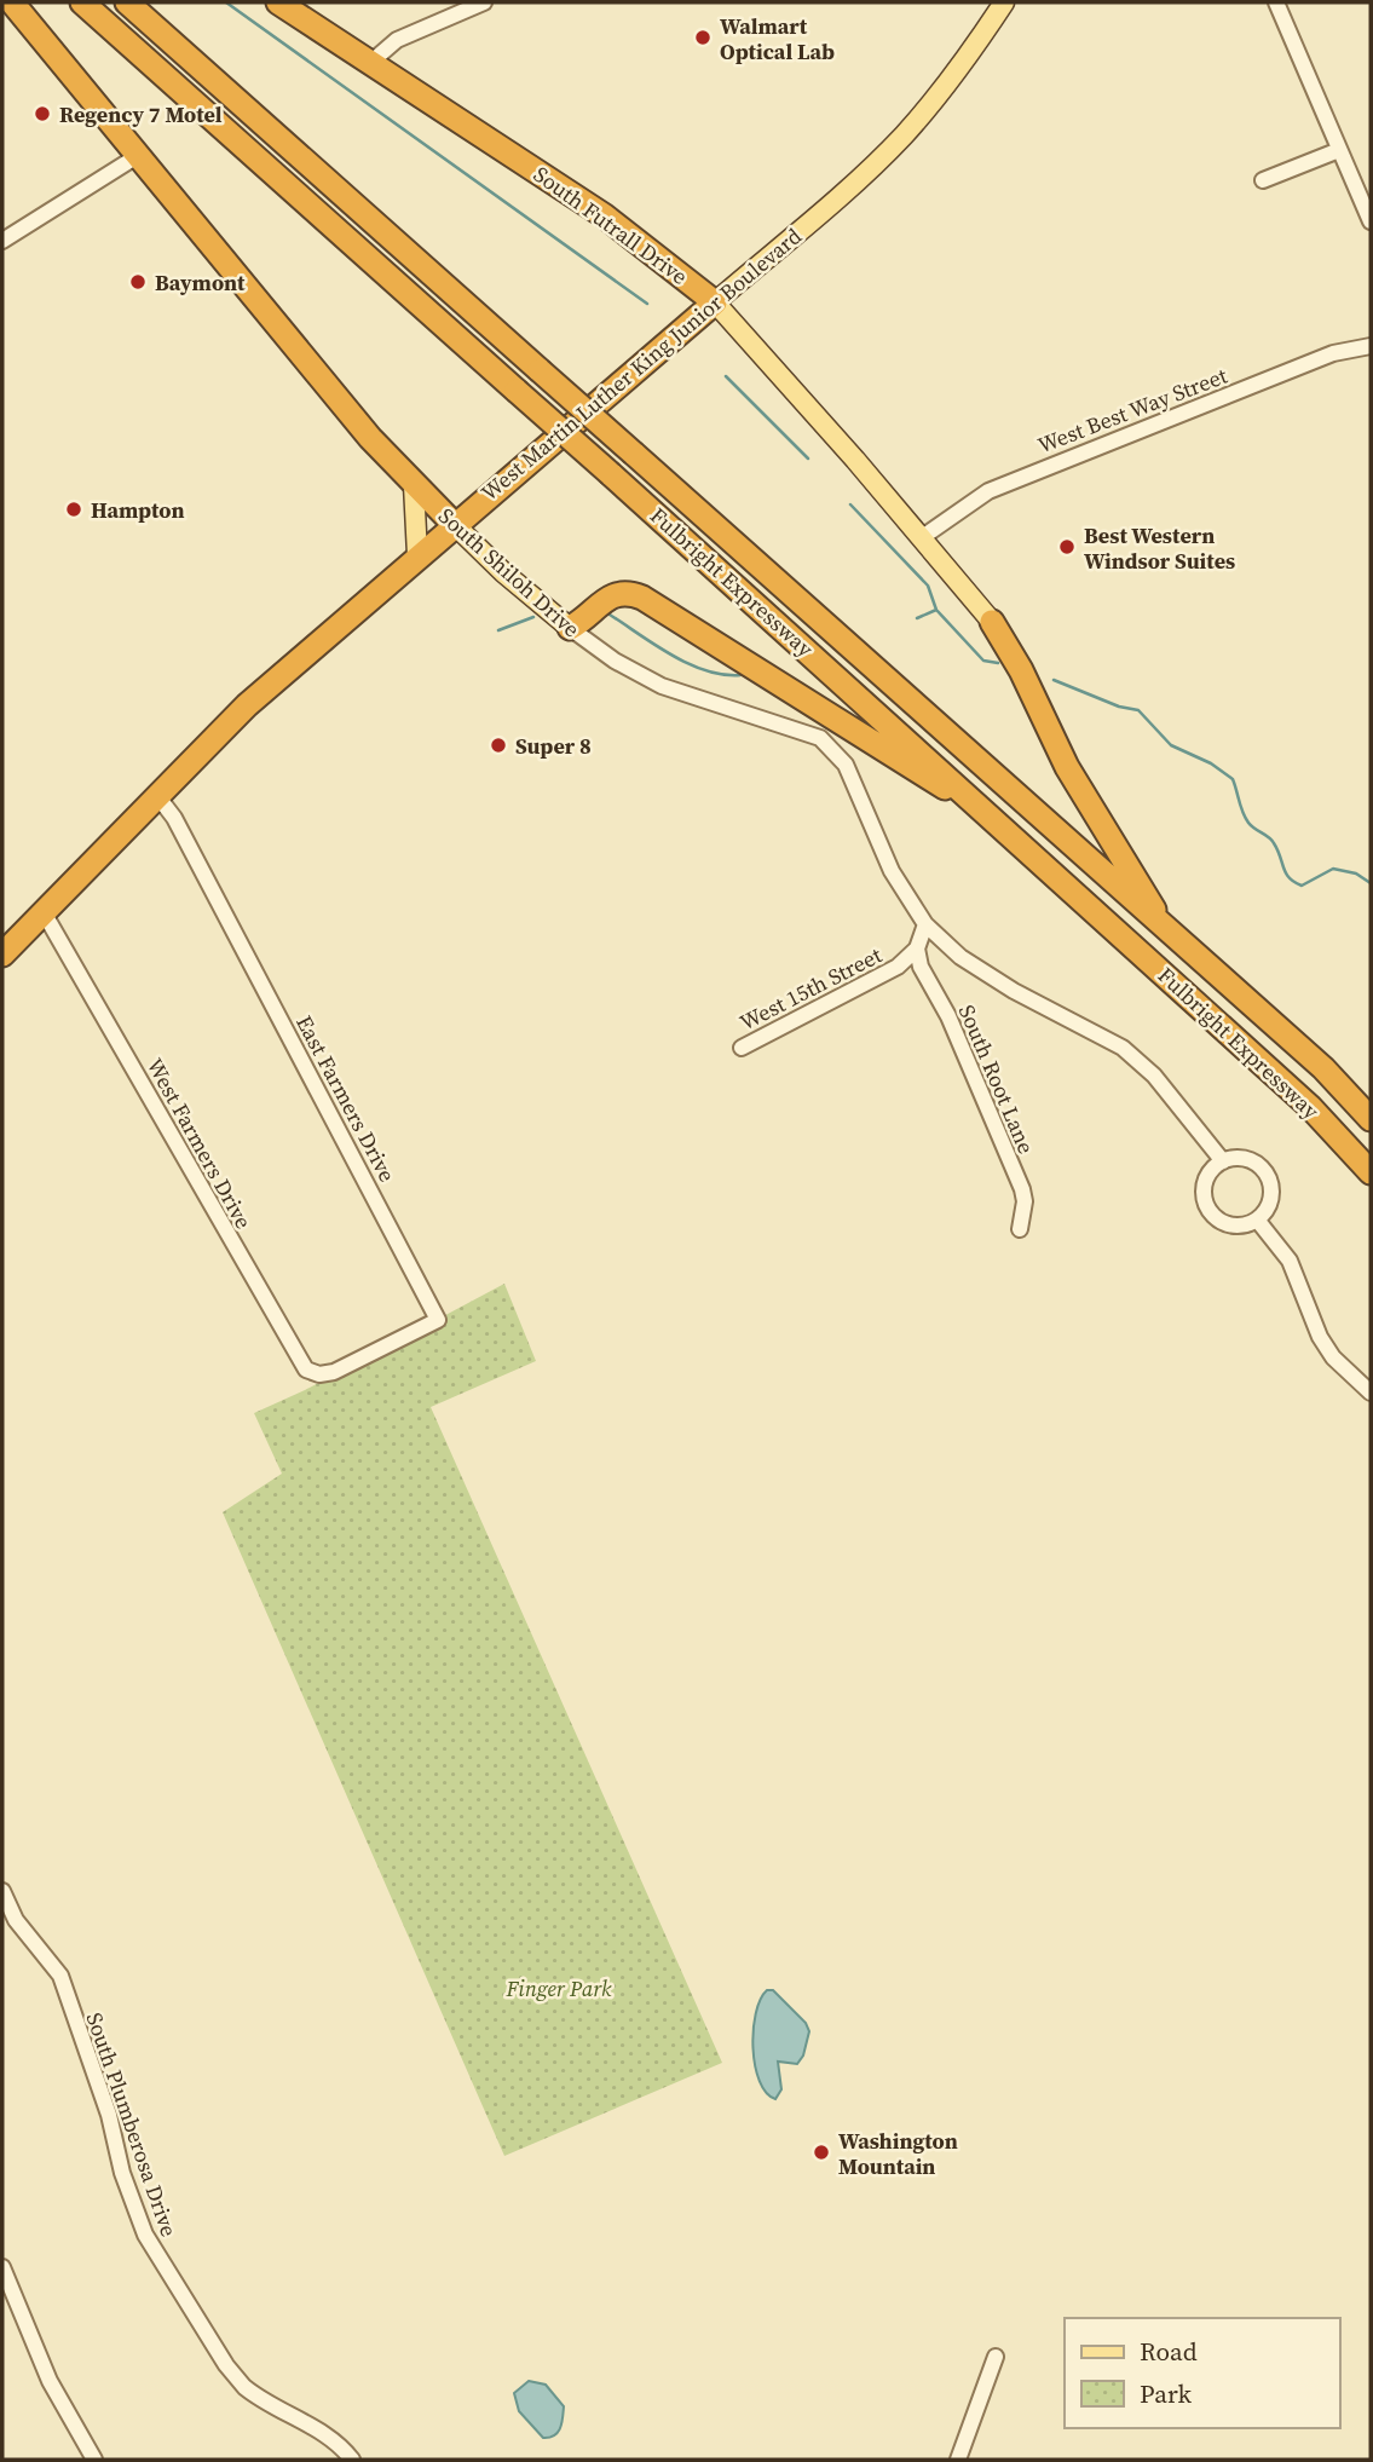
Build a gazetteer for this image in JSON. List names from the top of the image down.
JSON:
{
  "streets": {
    "highway": [
      "South Futrall Drive",
      "West Martin Luther King Junior Boulevard",
      "South Shiloh Drive",
      "Fulbright Expressway"
    ],
    "street": [
      "West Best Way Street",
      "West 15th Street",
      "South Root Lane",
      "East Farmers Drive",
      "West Farmers Drive",
      "South Plumberosa Drive"
    ]
  },
  "crossings": [
    ["South Futrall Drive", "West Martin Luther King Junior Boulevard"],
    ["South Futrall Drive", "West Best Way Street"],
    ["West Martin Luther King Junior Boulevard", "South Shiloh Drive"],
    ["West Martin Luther King Junior Boulevard", "East Farmers Drive"],
    ["West Martin Luther King Junior Boulevard", "West Farmers Drive"],
    ["West 15th Street", "South Root Lane"],
    ["East Farmers Drive", "West Farmers Drive"]
  ],
  "parks": ["Finger Park"],
  "places": [
    "Walmart Optical Lab",
    "Regency 7 Motel",
    "Baymont",
    "Hampton",
    "Best Western Windsor Suites",
    "Super 8",
    "Washington Mountain"
  ],
  "legend": ["Road", "Park"]
}
